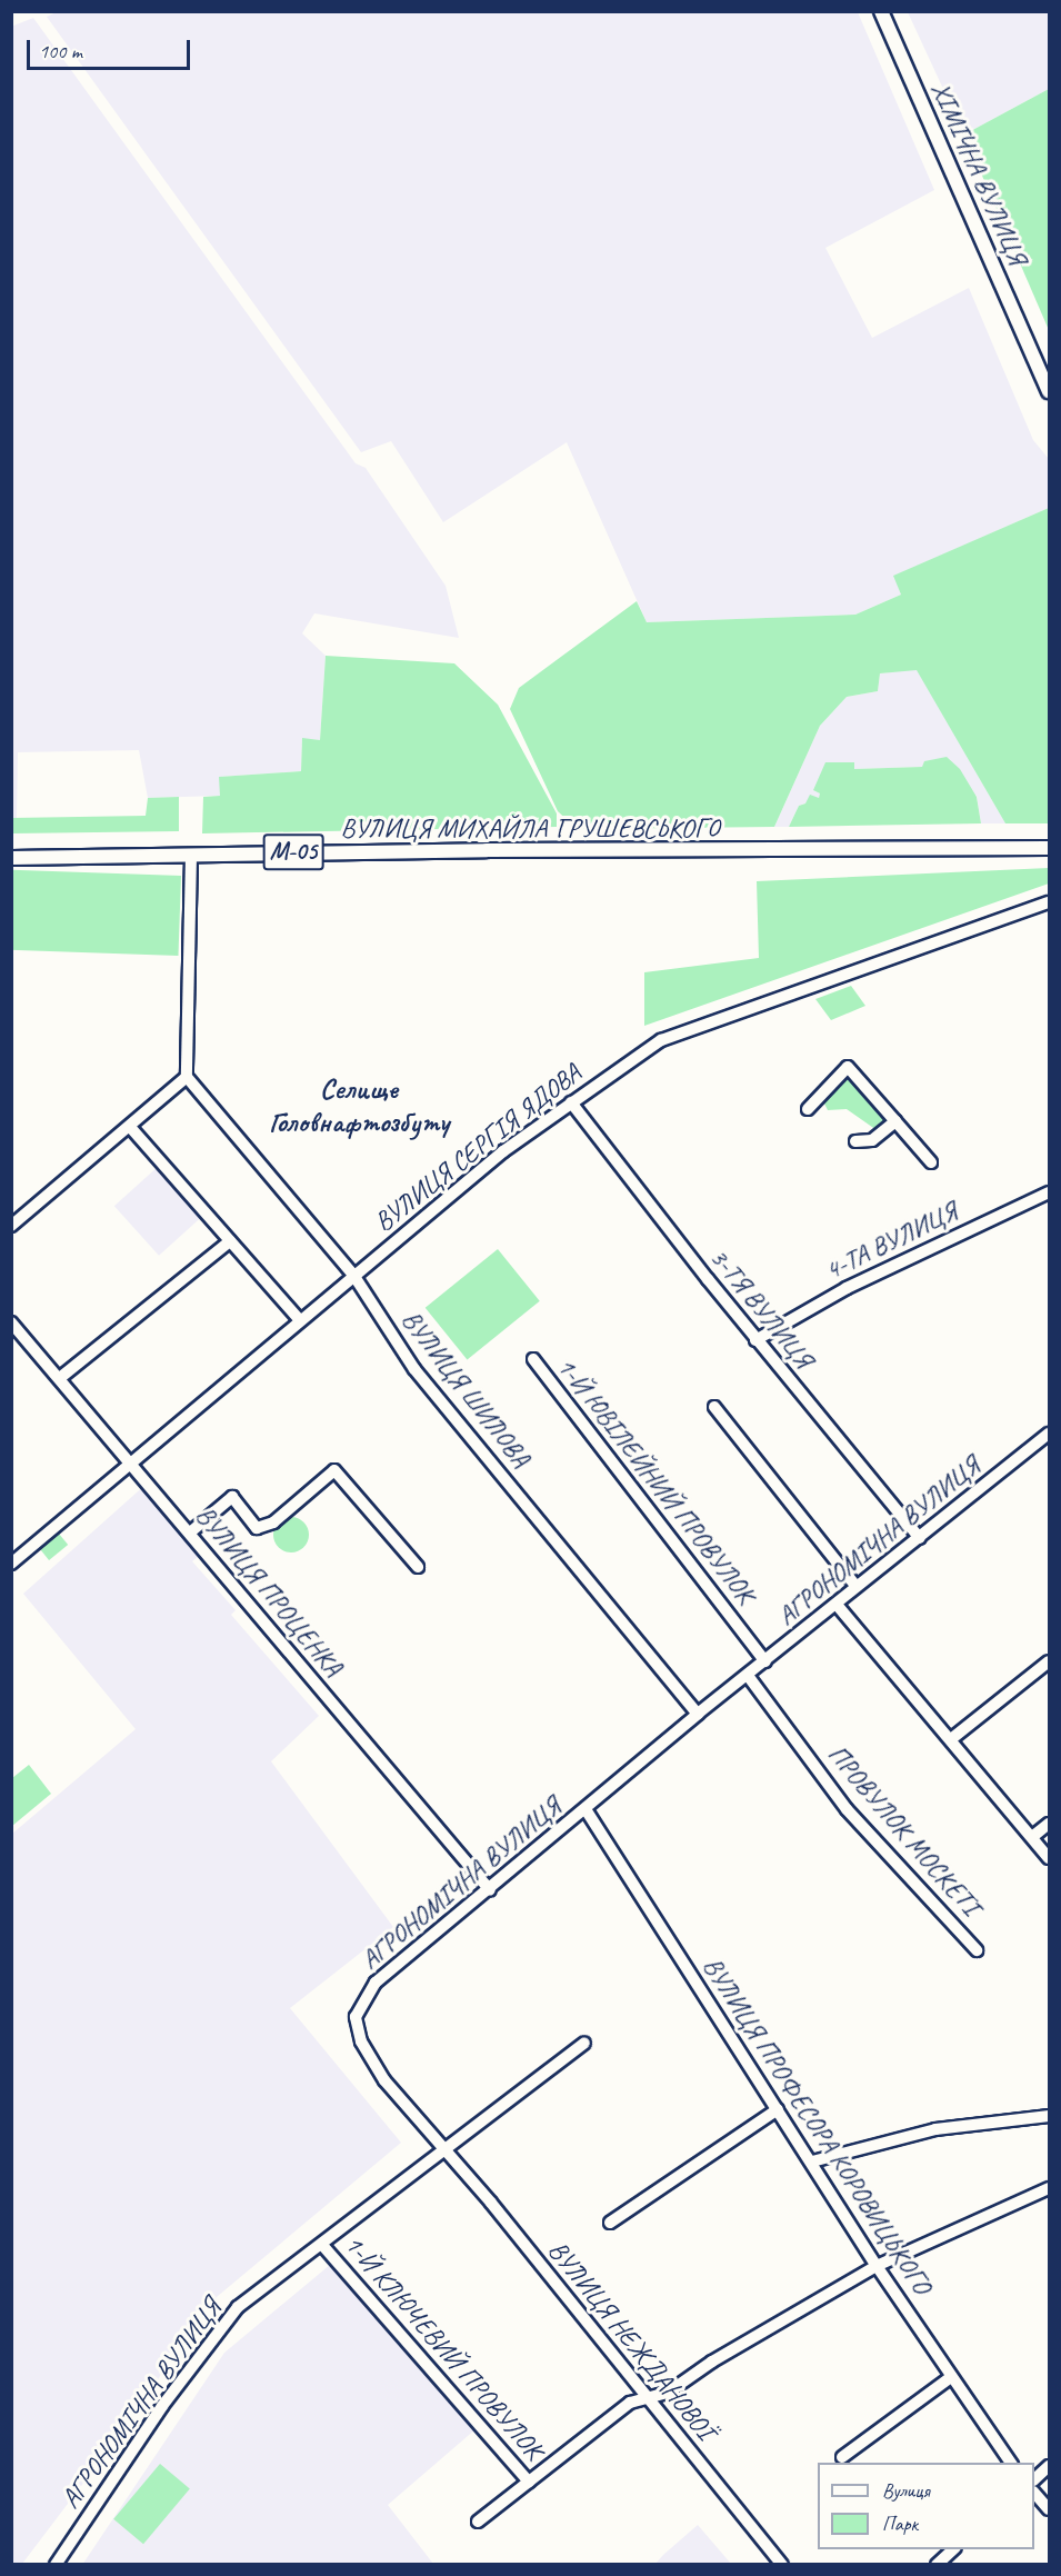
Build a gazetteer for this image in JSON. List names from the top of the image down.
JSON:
{
  "streets": {
    "main road": ["ХІМІЧНА ВУЛИЦЯ", "ВУЛИЦЯ МИХАЙЛА ГРУШЕВСЬКОГО", "М-05"],
    "street": [
      "ВУЛИЦЯ СЕРГІЯ ЯДОВА",
      "4-ТА ВУЛИЦЯ",
      "3-ТЯ ВУЛИЦЯ",
      "ВУЛИЦЯ ШИЛОВА",
      "1-Й ЮВІЛЕЙНИЙ ПРОВУЛОК",
      "АГРОНОМІЧНА ВУЛИЦЯ",
      "ВУЛИЦЯ ПРОЦЕНКА",
      "ПРОВУЛОК МОСКЕТІ",
      "ВУЛИЦЯ ПРОФЕСОРА КОРОВИЦЬКОГО",
      "ВУЛИЦЯ НЕЖДАНОВОЇ",
      "1-Й КЛЮЧЕВИЙ ПРОВУЛОК"
    ]
  },
  "crossings": [
    ["ВУЛИЦЯ СЕРГІЯ ЯДОВА", "3-ТЯ ВУЛИЦЯ"],
    ["ВУЛИЦЯ СЕРГІЯ ЯДОВА", "ВУЛИЦЯ ШИЛОВА"],
    ["ВУЛИЦЯ СЕРГІЯ ЯДОВА", "ВУЛИЦЯ ПРОЦЕНКА"],
    ["4-ТА ВУЛИЦЯ", "3-ТЯ ВУЛИЦЯ"],
    ["3-ТЯ ВУЛИЦЯ", "АГРОНОМІЧНА ВУЛИЦЯ"],
    ["ВУЛИЦЯ ШИЛОВА", "АГРОНОМІЧНА ВУЛИЦЯ"],
    ["1-Й ЮВІЛЕЙНИЙ ПРОВУЛОК", "АГРОНОМІЧНА ВУЛИЦЯ"],
    ["АГРОНОМІЧНА ВУЛИЦЯ", "ВУЛИЦЯ ПРОЦЕНКА"],
    ["АГРОНОМІЧНА ВУЛИЦЯ", "ПРОВУЛОК МОСКЕТІ"],
    ["АГРОНОМІЧНА ВУЛИЦЯ", "ВУЛИЦЯ ПРОФЕСОРА КОРОВИЦЬКОГО"],
    ["АГРОНОМІЧНА ВУЛИЦЯ", "ВУЛИЦЯ НЕЖДАНОВОЇ"],
    ["АГРОНОМІЧНА ВУЛИЦЯ", "1-Й КЛЮЧЕВИЙ ПРОВУЛОК"]
  ],
  "districts": ["Селище Головнафтозбуту"],
  "legend": ["Вулиця", "Парк"],
  "scale_bar": "100 m"
}
